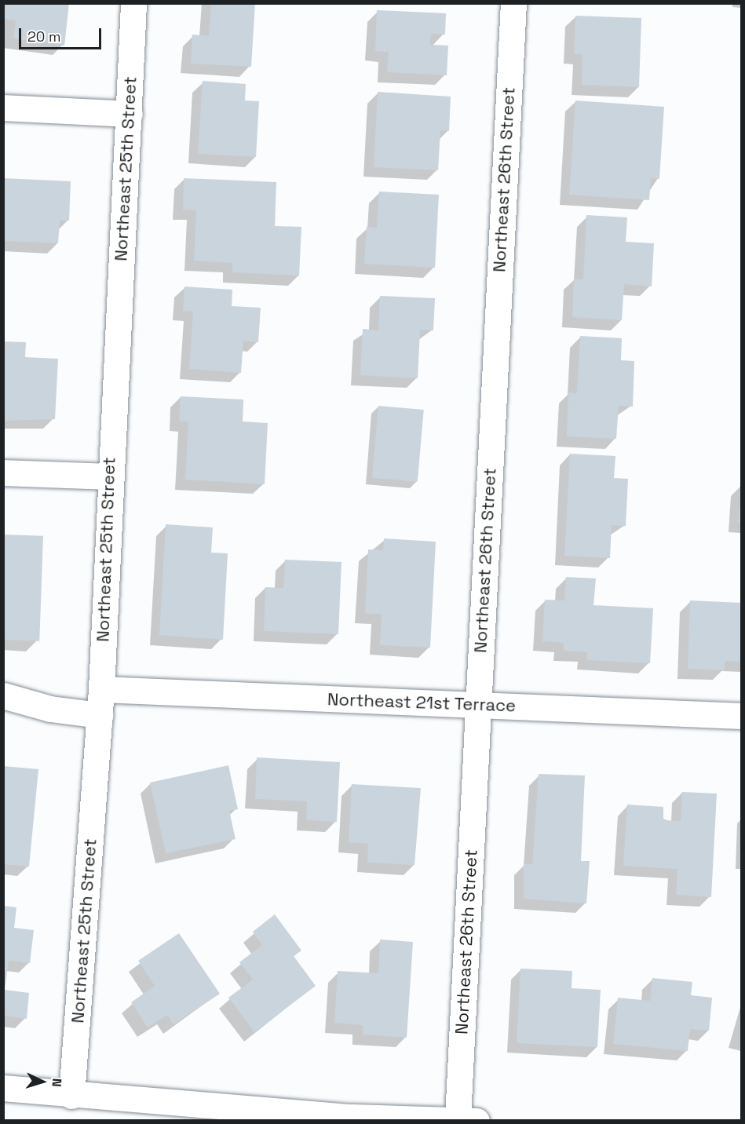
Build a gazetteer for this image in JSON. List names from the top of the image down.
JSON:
{
  "streets": {
    "street": ["Northeast 25th Street", "Northeast 26th Street", "Northeast 21st Terrace"]
  },
  "crossings": [
    ["Northeast 25th Street", "Northeast 21st Terrace"],
    ["Northeast 26th Street", "Northeast 21st Terrace"]
  ],
  "scale_bar": "20 m",
  "north": "right"
}
